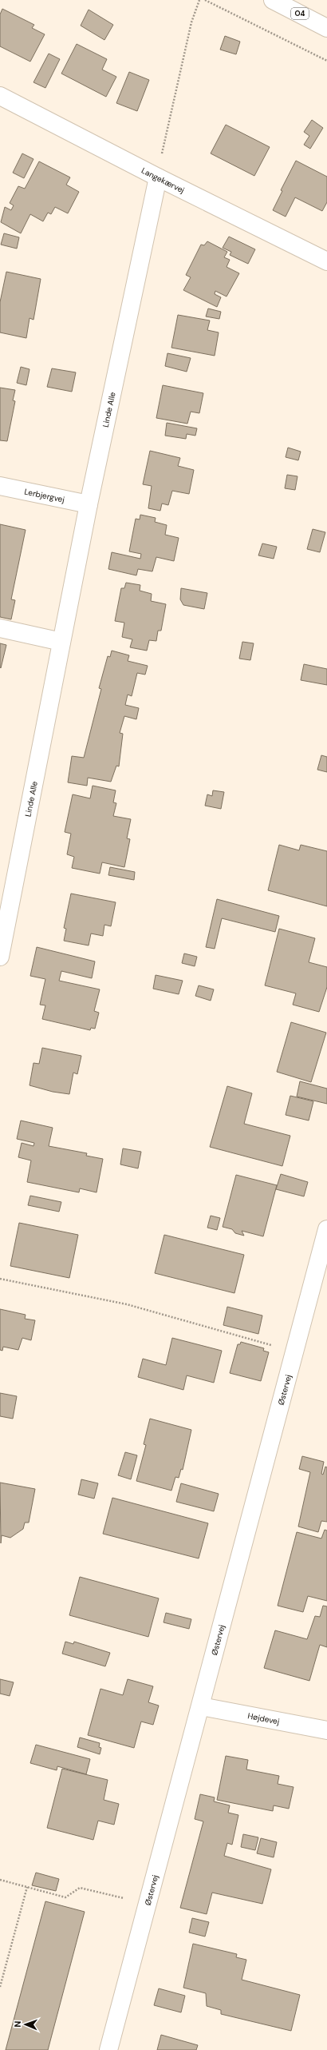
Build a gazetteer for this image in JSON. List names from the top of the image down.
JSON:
{
  "streets": {
    "street": [
      "O4",
      "Langekærvej",
      "Linde Alle",
      "Lerbjergvej",
      "Østervej",
      "Højdevej"
    ]
  },
  "crossings": [
    ["Langekærvej", "Linde Alle"],
    ["Linde Alle", "Lerbjergvej"],
    ["Østervej", "Højdevej"]
  ],
  "north": "left"
}
